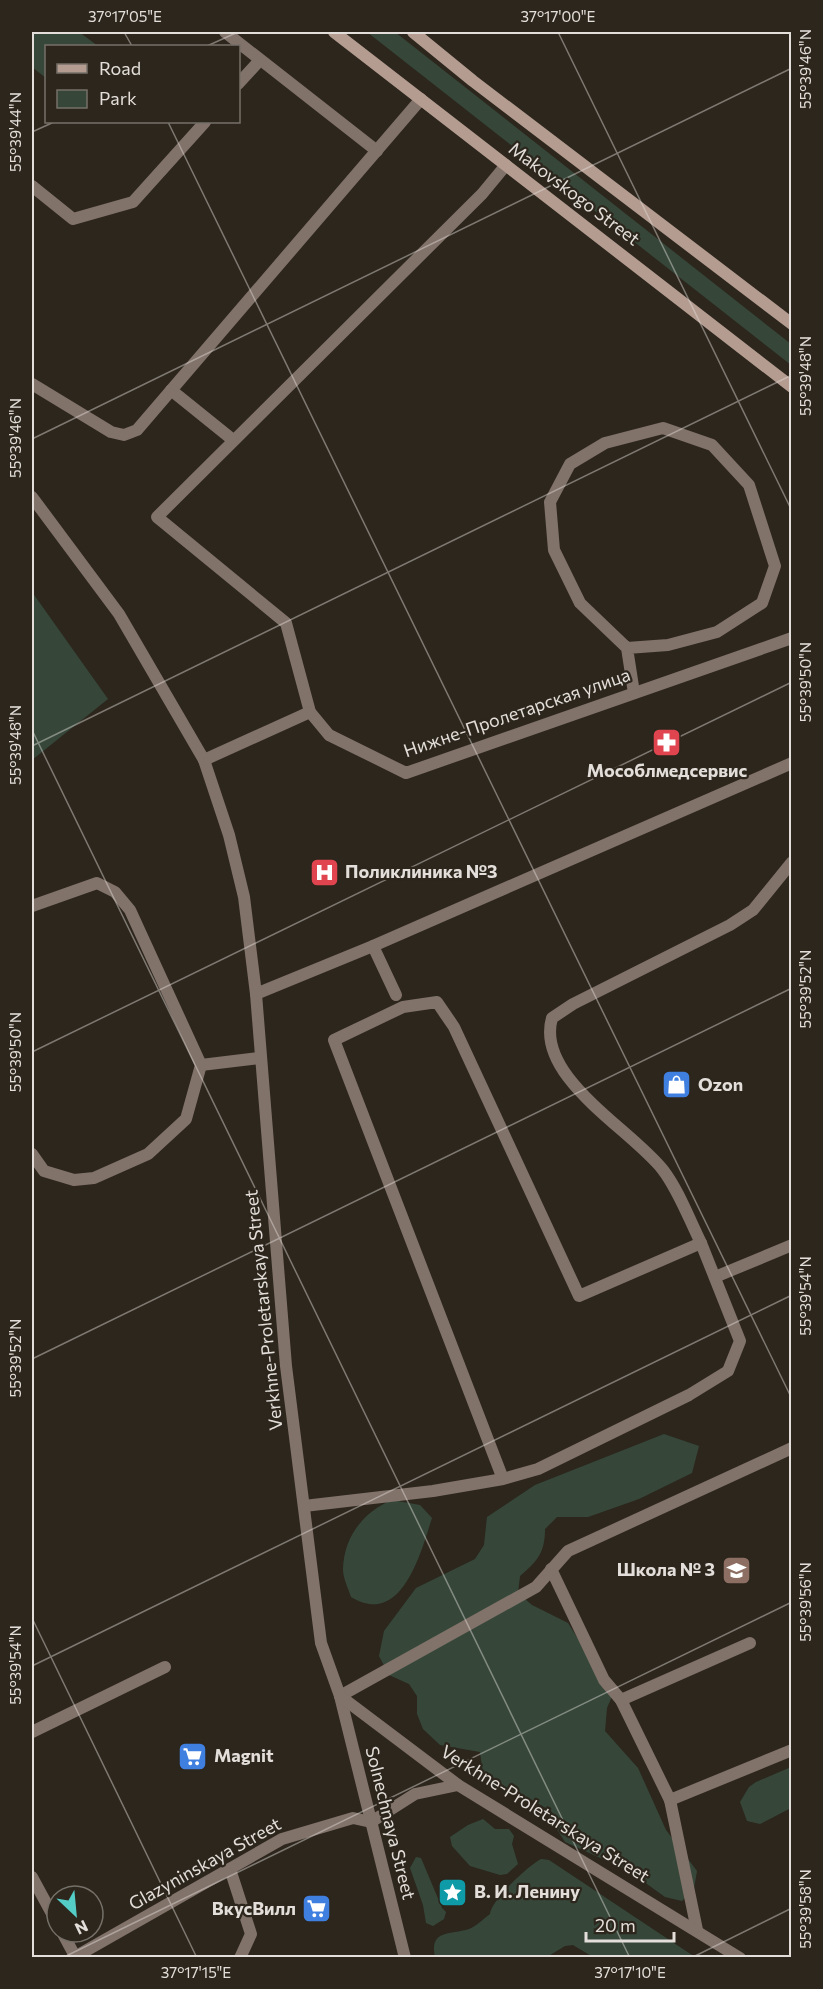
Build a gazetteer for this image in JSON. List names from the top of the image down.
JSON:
{
  "streets": {
    "main road": ["Makovskogo Street"],
    "street": [
      "Нижне-Пролетарская улица",
      "Verkhne-Proletarskaya Street",
      "Solnechnaya Street",
      "Glazyninskaya Street"
    ]
  },
  "crossings": [
    ["Verkhne-Proletarskaya Street", "Solnechnaya Street"],
    ["Solnechnaya Street", "Glazyninskaya Street"]
  ],
  "places": {
    "pharmacy": ["Мособлмедсервис"],
    "hospital": ["Поликлиника №3"],
    "shop": ["Ozon"],
    "school or university": ["Школа № 3"],
    "supermarket": ["Magnit", "ВкусВилл"],
    "place": ["В. И. Ленину"]
  },
  "legend": ["Road", "Park"],
  "scale_bar": "20 m",
  "north": "bottom right",
  "coordinates": [
    "37°17'05\"E",
    "37°17'00\"E",
    "55°39'46\"N",
    "55°39'44\"N",
    "55°39'48\"N",
    "55°39'50\"N",
    "55°39'52\"N",
    "55°39'54\"N",
    "55°39'56\"N",
    "55°39'58\"N",
    "37°17'15\"E",
    "37°17'10\"E"
  ]
}
